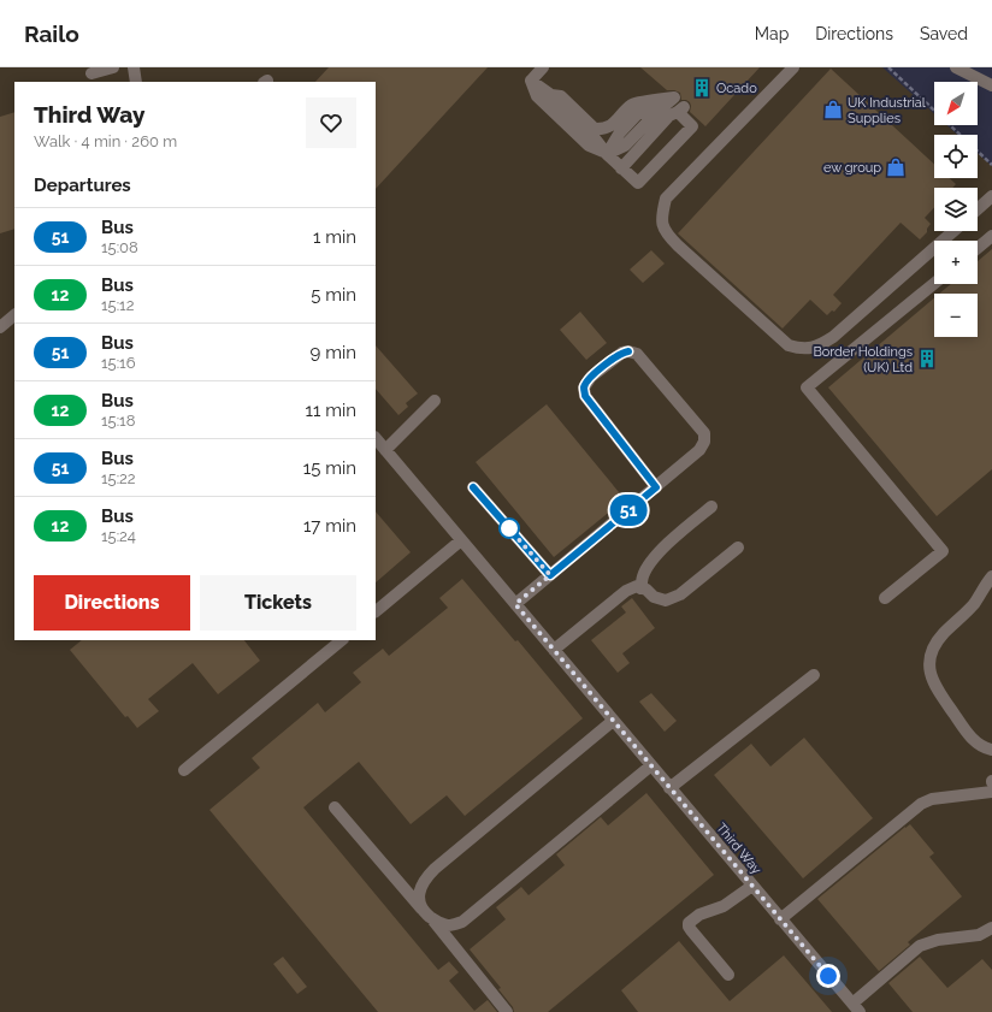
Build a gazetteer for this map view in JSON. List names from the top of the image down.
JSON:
{
  "streets": {
    "street": ["Third Way"]
  },
  "places": {
    "building": ["Ocado", "Border Holdings (UK) Ltd"],
    "shop": ["UK Industrial Supplies", "ew group"]
  },
  "lines": ["bus line 51"],
  "north": "bottom left",
  "page": {
    "header": "Railo",
    "nav": ["Map", "Directions", "Saved"],
    "on_map": "51",
    "map_buttons": ["+", "−"],
    "heading": [
      ["Third Way", "Walk · 4 min · 260 m"],
      "Departures"
    ],
    "list": [
      {
        "mark": "51",
        "name": "Bus",
        "note": "15:08",
        "value": "1 min"
      },
      {
        "mark": "12",
        "name": "Bus",
        "note": "15:12",
        "value": "5 min"
      },
      {
        "mark": "51",
        "name": "Bus",
        "note": "15:16",
        "value": "9 min"
      },
      {
        "mark": "12",
        "name": "Bus",
        "note": "15:18",
        "value": "11 min"
      },
      {
        "mark": "51",
        "name": "Bus",
        "note": "15:22",
        "value": "15 min"
      },
      {
        "mark": "12",
        "name": "Bus",
        "note": "15:24",
        "value": "17 min"
      }
    ],
    "buttons": ["Directions", "Tickets"]
  }
}
